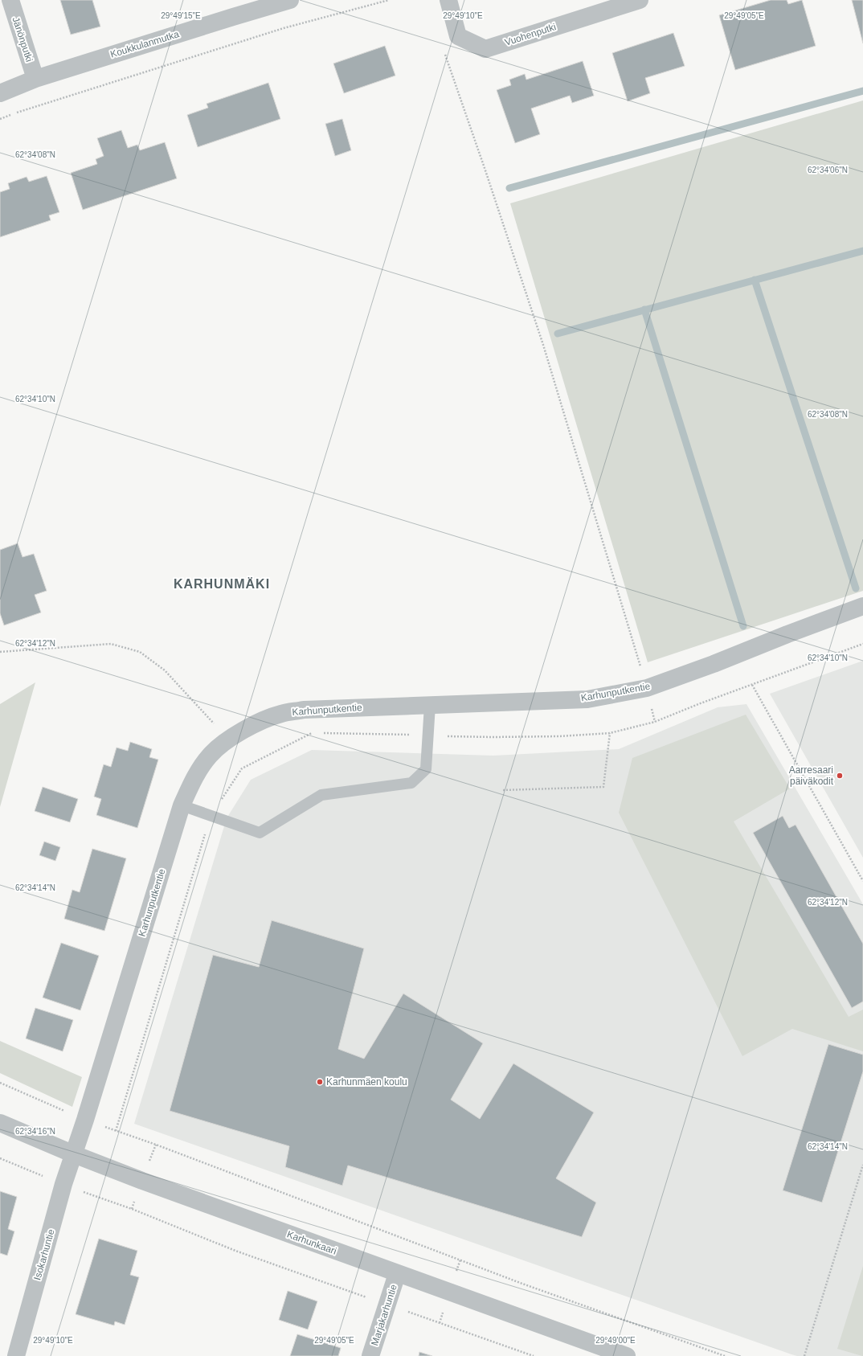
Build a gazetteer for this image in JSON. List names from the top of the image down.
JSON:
{
  "streets": {
    "street": [
      "Vuohenputki",
      "Jänönputki",
      "Koukkulanmutka",
      "Karhunputkentie",
      "Karhunkaari",
      "Isokarhuntie",
      "Marjakarhuntie"
    ]
  },
  "crossings": [
    ["Jänönputki", "Koukkulanmutka"],
    ["Karhunputkentie", "Karhunkaari"],
    ["Karhunputkentie", "Isokarhuntie"],
    ["Karhunkaari", "Isokarhuntie"],
    ["Karhunkaari", "Marjakarhuntie"]
  ],
  "districts": ["KARHUNMÄKI"],
  "places": ["Aarresaari päiväkodit", "Karhunmäen koulu"],
  "coordinates": [
    "29°49'15\"E",
    "29°49'10\"E",
    "29°49'05\"E",
    "62°34'08\"N",
    "62°34'06\"N",
    "62°34'10\"N",
    "62°34'12\"N",
    "62°34'14\"N",
    "62°34'16\"N",
    "29°49'00\"E"
  ]
}
